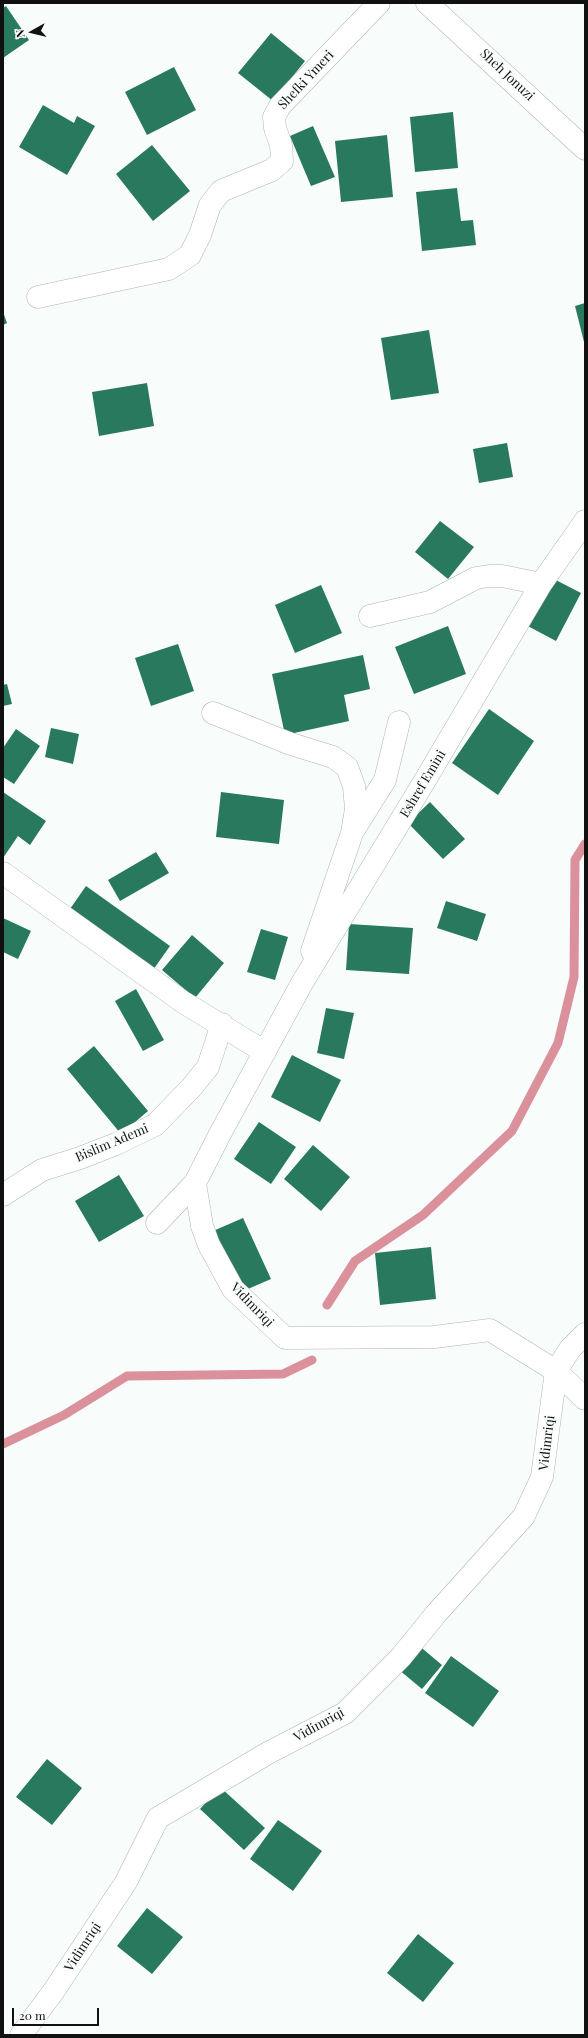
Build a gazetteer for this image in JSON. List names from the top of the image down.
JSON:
{
  "streets": {
    "street": [
      "Sheh Jonuzi",
      "Shefki Ymeri",
      "Eshref Emini",
      "Bislim Ademi",
      "Vidimriqi"
    ]
  },
  "scale_bar": "20 m",
  "north": "left"
}
